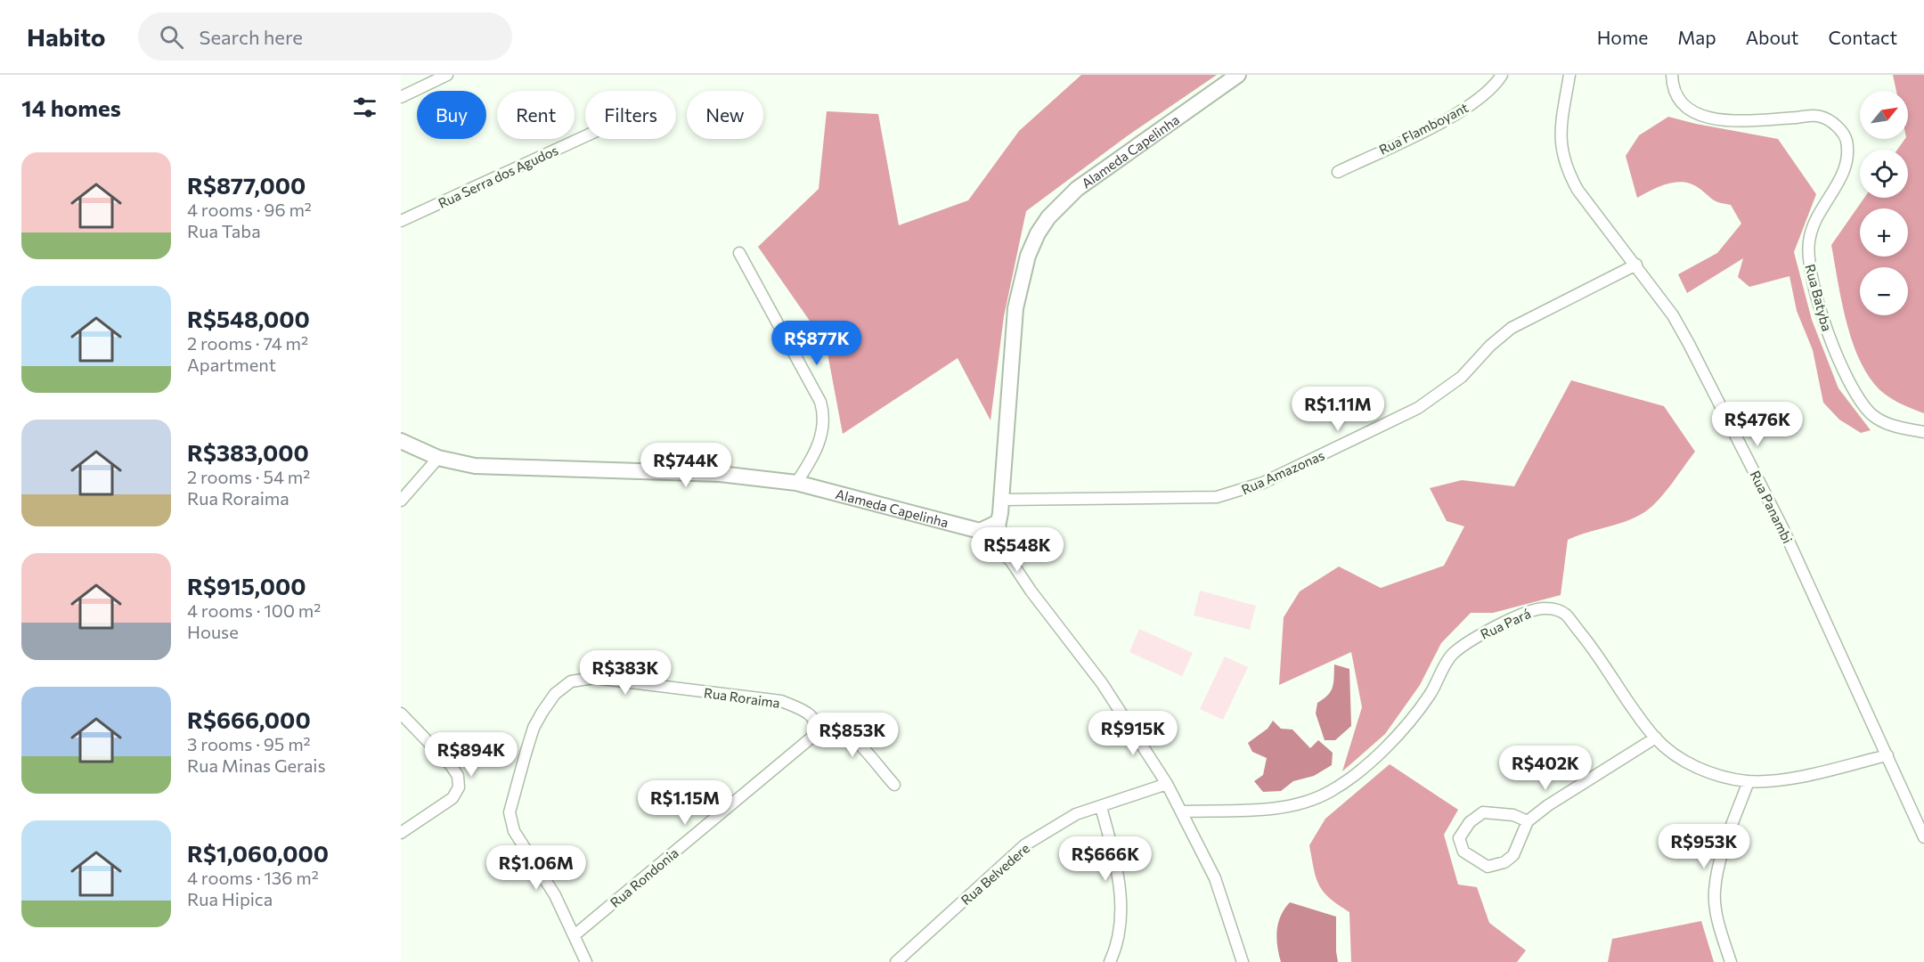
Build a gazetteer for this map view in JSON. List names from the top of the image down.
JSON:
{
  "streets": {
    "street": [
      "Rua Flamboyant",
      "Alameda Capelinha",
      "Rua Serra dos Agudos",
      "Rua Batyba",
      "Rua Amazonas",
      "Rua Panambi",
      "Rua Pará",
      "Rua Roraima",
      "Rua Belvedere",
      "Rua Rondonia"
    ]
  },
  "crossings": [
    ["Alameda Capelinha", "Rua Amazonas"],
    ["Rua Amazonas", "Rua Panambi"],
    ["Rua Panambi", "Rua Pará"],
    ["Rua Roraima", "Rua Rondonia"]
  ],
  "north": "top right",
  "page": {
    "header": "Habito",
    "search": "Search here",
    "nav": [
      "Home",
      "Map",
      "About",
      "Contact"
    ],
    "heading": "14 homes",
    "map_buttons": ["+", "−"],
    "chip": [
      "Buy",
      "Rent",
      "Filters",
      "New"
    ],
    "list": [
      {
        "name": "R$877,000",
        "note": "4 rooms · 96 m² · Rua Taba"
      },
      {
        "name": "R$548,000",
        "note": "2 rooms · 74 m² · Apartment"
      },
      {
        "name": "R$383,000",
        "note": "2 rooms · 54 m² · Rua Roraima"
      },
      {
        "name": "R$915,000",
        "note": "4 rooms · 100 m² · House"
      },
      {
        "name": "R$666,000",
        "note": "3 rooms · 95 m² · Rua Minas Gerais"
      },
      {
        "name": "R$1,060,000",
        "note": "4 rooms · 136 m² · Rua Hipica"
      }
    ],
    "price": [
      "R$877K",
      "R$1.11M",
      "R$476K",
      "R$744K",
      "R$548K",
      "R$383K",
      "R$915K",
      "R$853K",
      "R$894K",
      "R$402K",
      "R$1.15M",
      "R$953K",
      "R$666K",
      "R$1.06M"
    ]
  }
}
